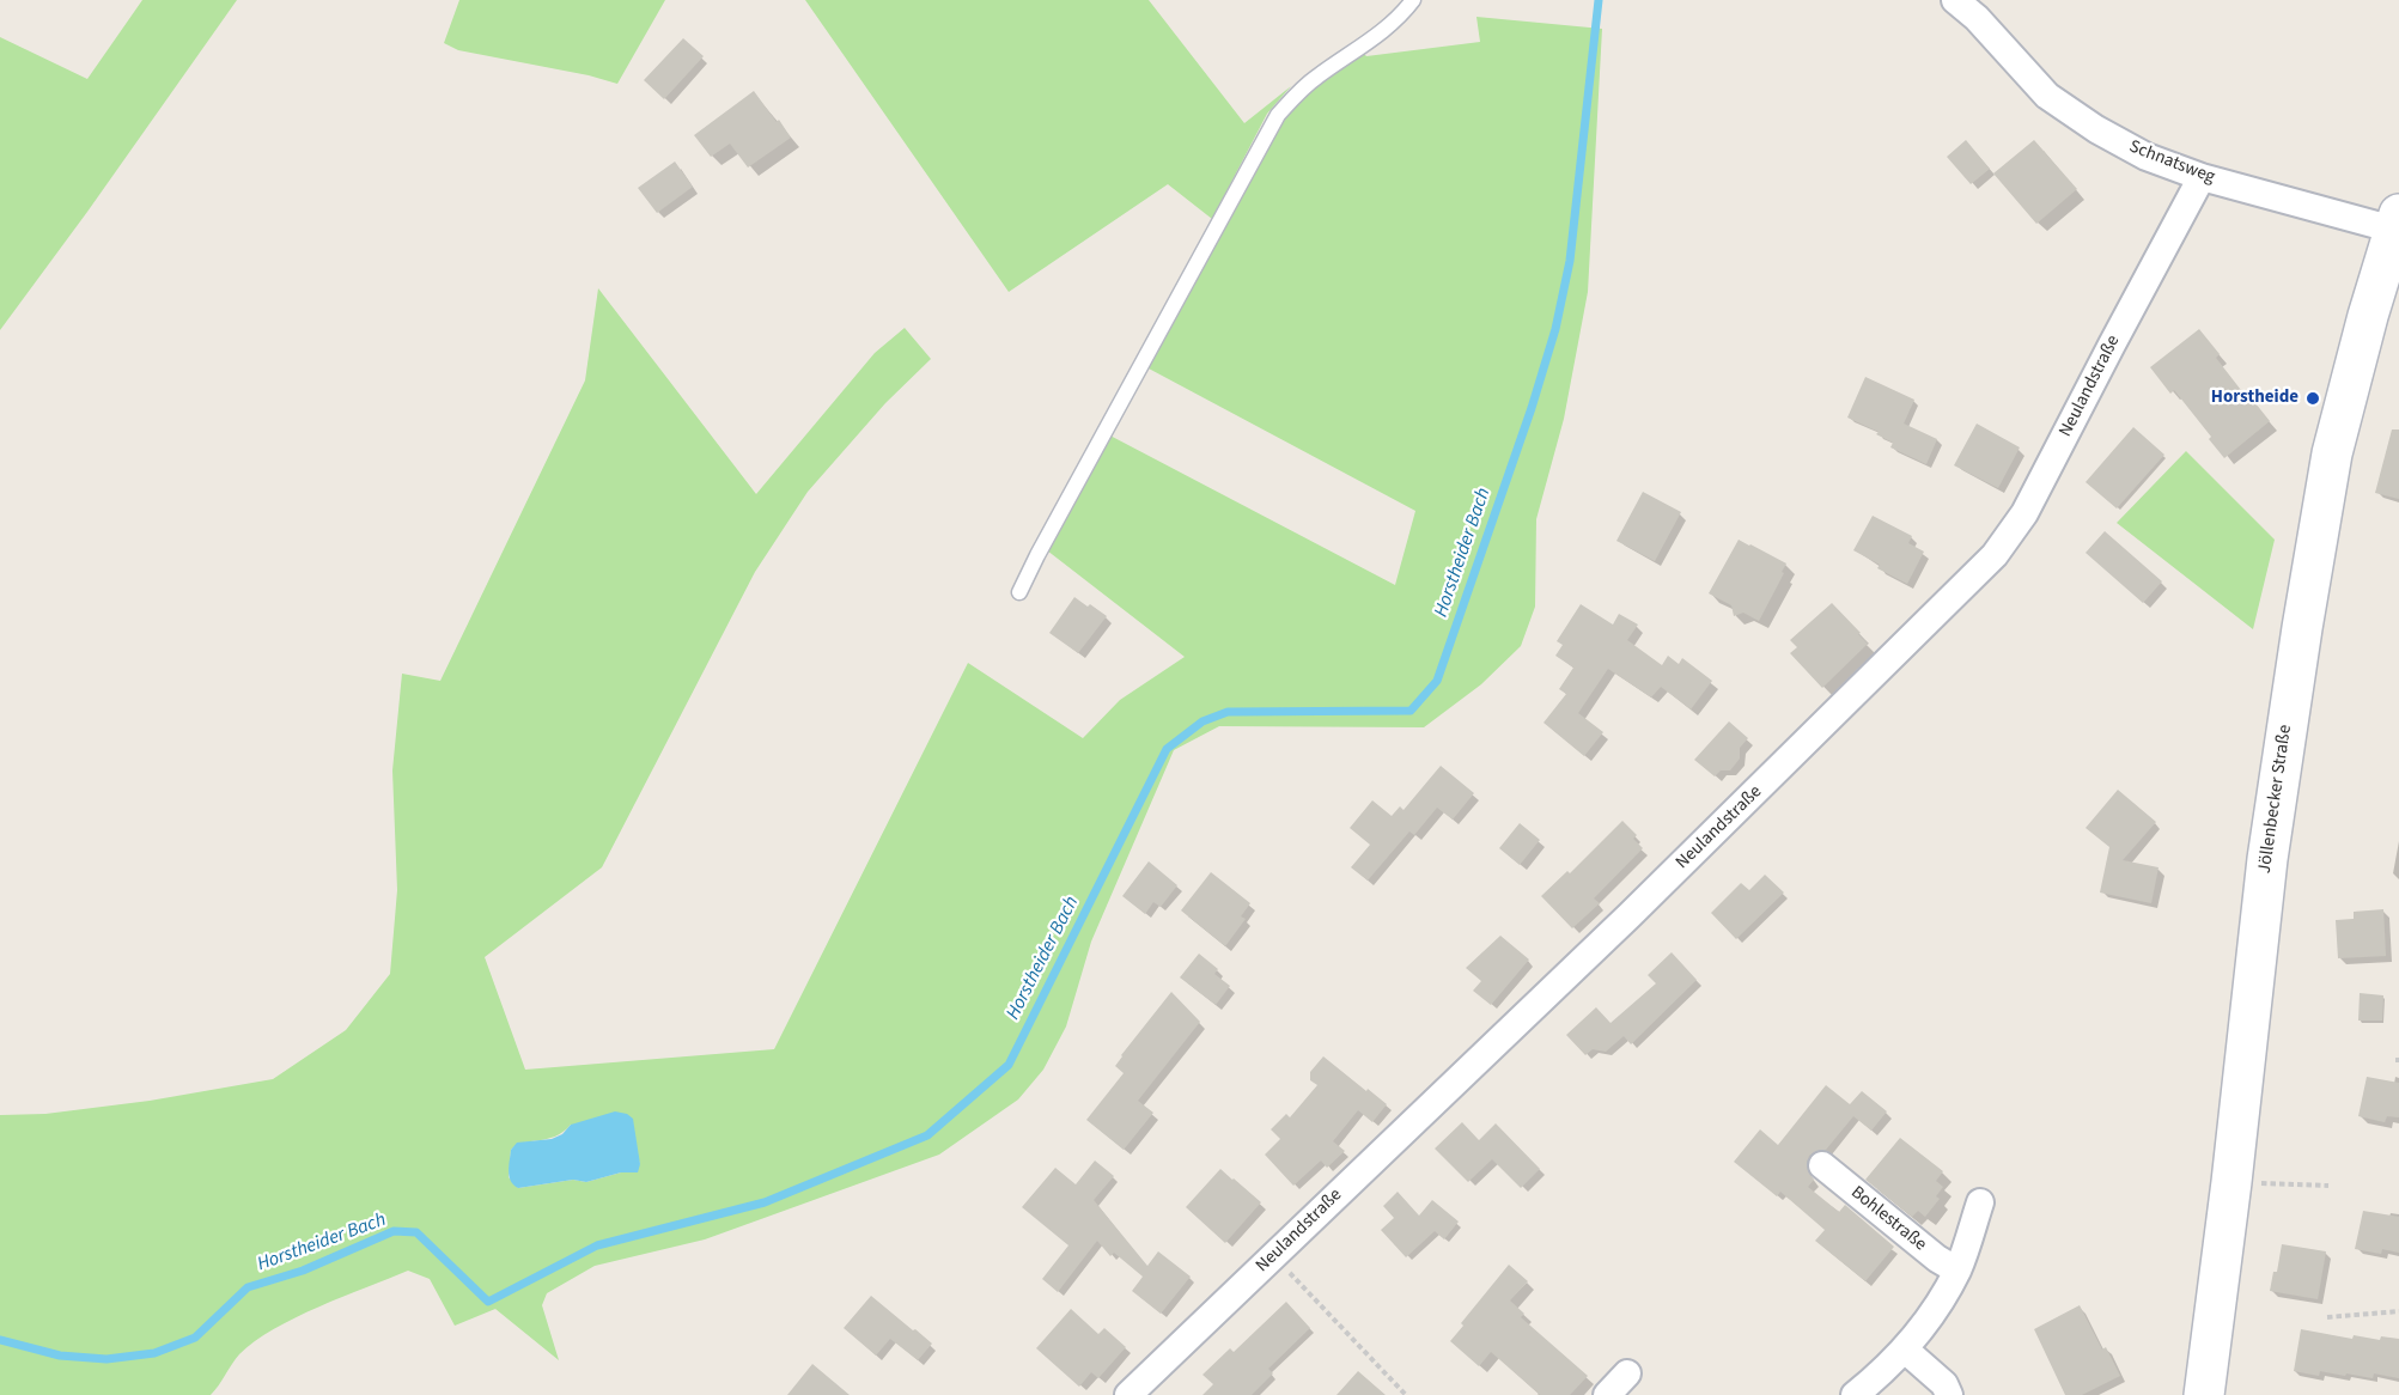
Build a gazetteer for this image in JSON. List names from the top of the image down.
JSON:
{
  "streets": {
    "main road": ["Jöllenbecker Straße"],
    "street": ["Schnatsweg", "Neulandstraße", "Bohlestraße"]
  },
  "crossings": [
    ["Schnatsweg", "Neulandstraße"],
    ["Schnatsweg", "Jöllenbecker Straße"]
  ],
  "water": ["Horstheider Bach"],
  "places": ["Horstheide"]
}
